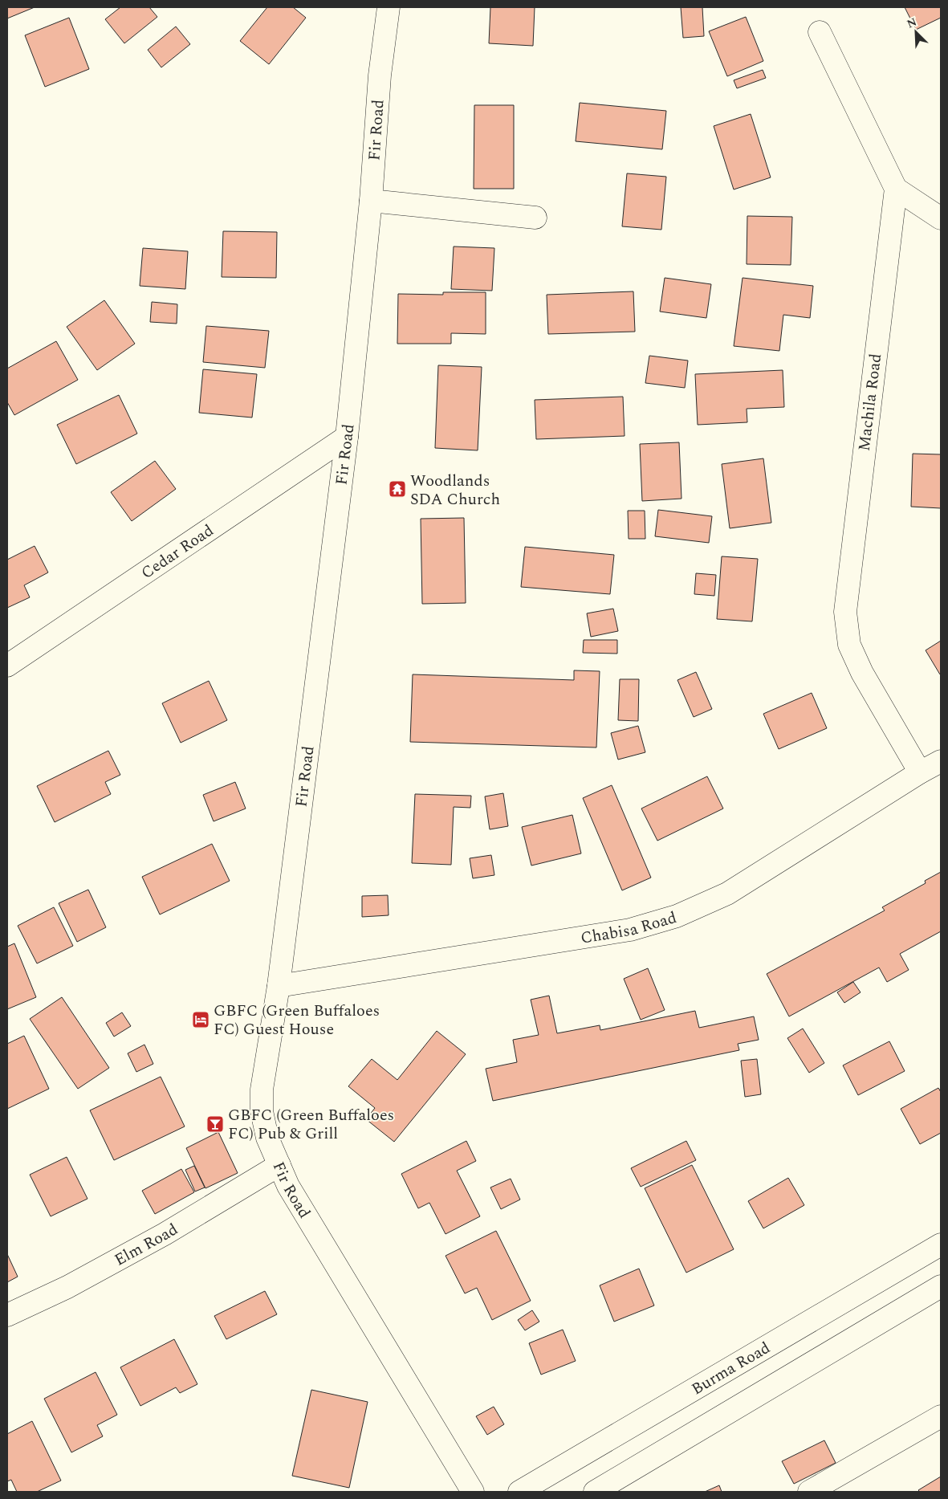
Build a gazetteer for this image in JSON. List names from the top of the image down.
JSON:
{
  "streets": {
    "street": [
      "Fir Road",
      "Machila Road",
      "Cedar Road",
      "Chabisa Road",
      "Elm Road",
      "Burma Road"
    ]
  },
  "crossings": [
    ["Fir Road", "Cedar Road"],
    ["Fir Road", "Chabisa Road"],
    ["Fir Road", "Elm Road"],
    ["Machila Road", "Chabisa Road"]
  ],
  "places": {
    "temple": ["Woodlands SDA Church"],
    "hotel": ["GBFC (Green Buffaloes FC) Guest House"],
    "bar": ["GBFC (Green Buffaloes FC) Pub & Grill"]
  },
  "north": "top left"
}
